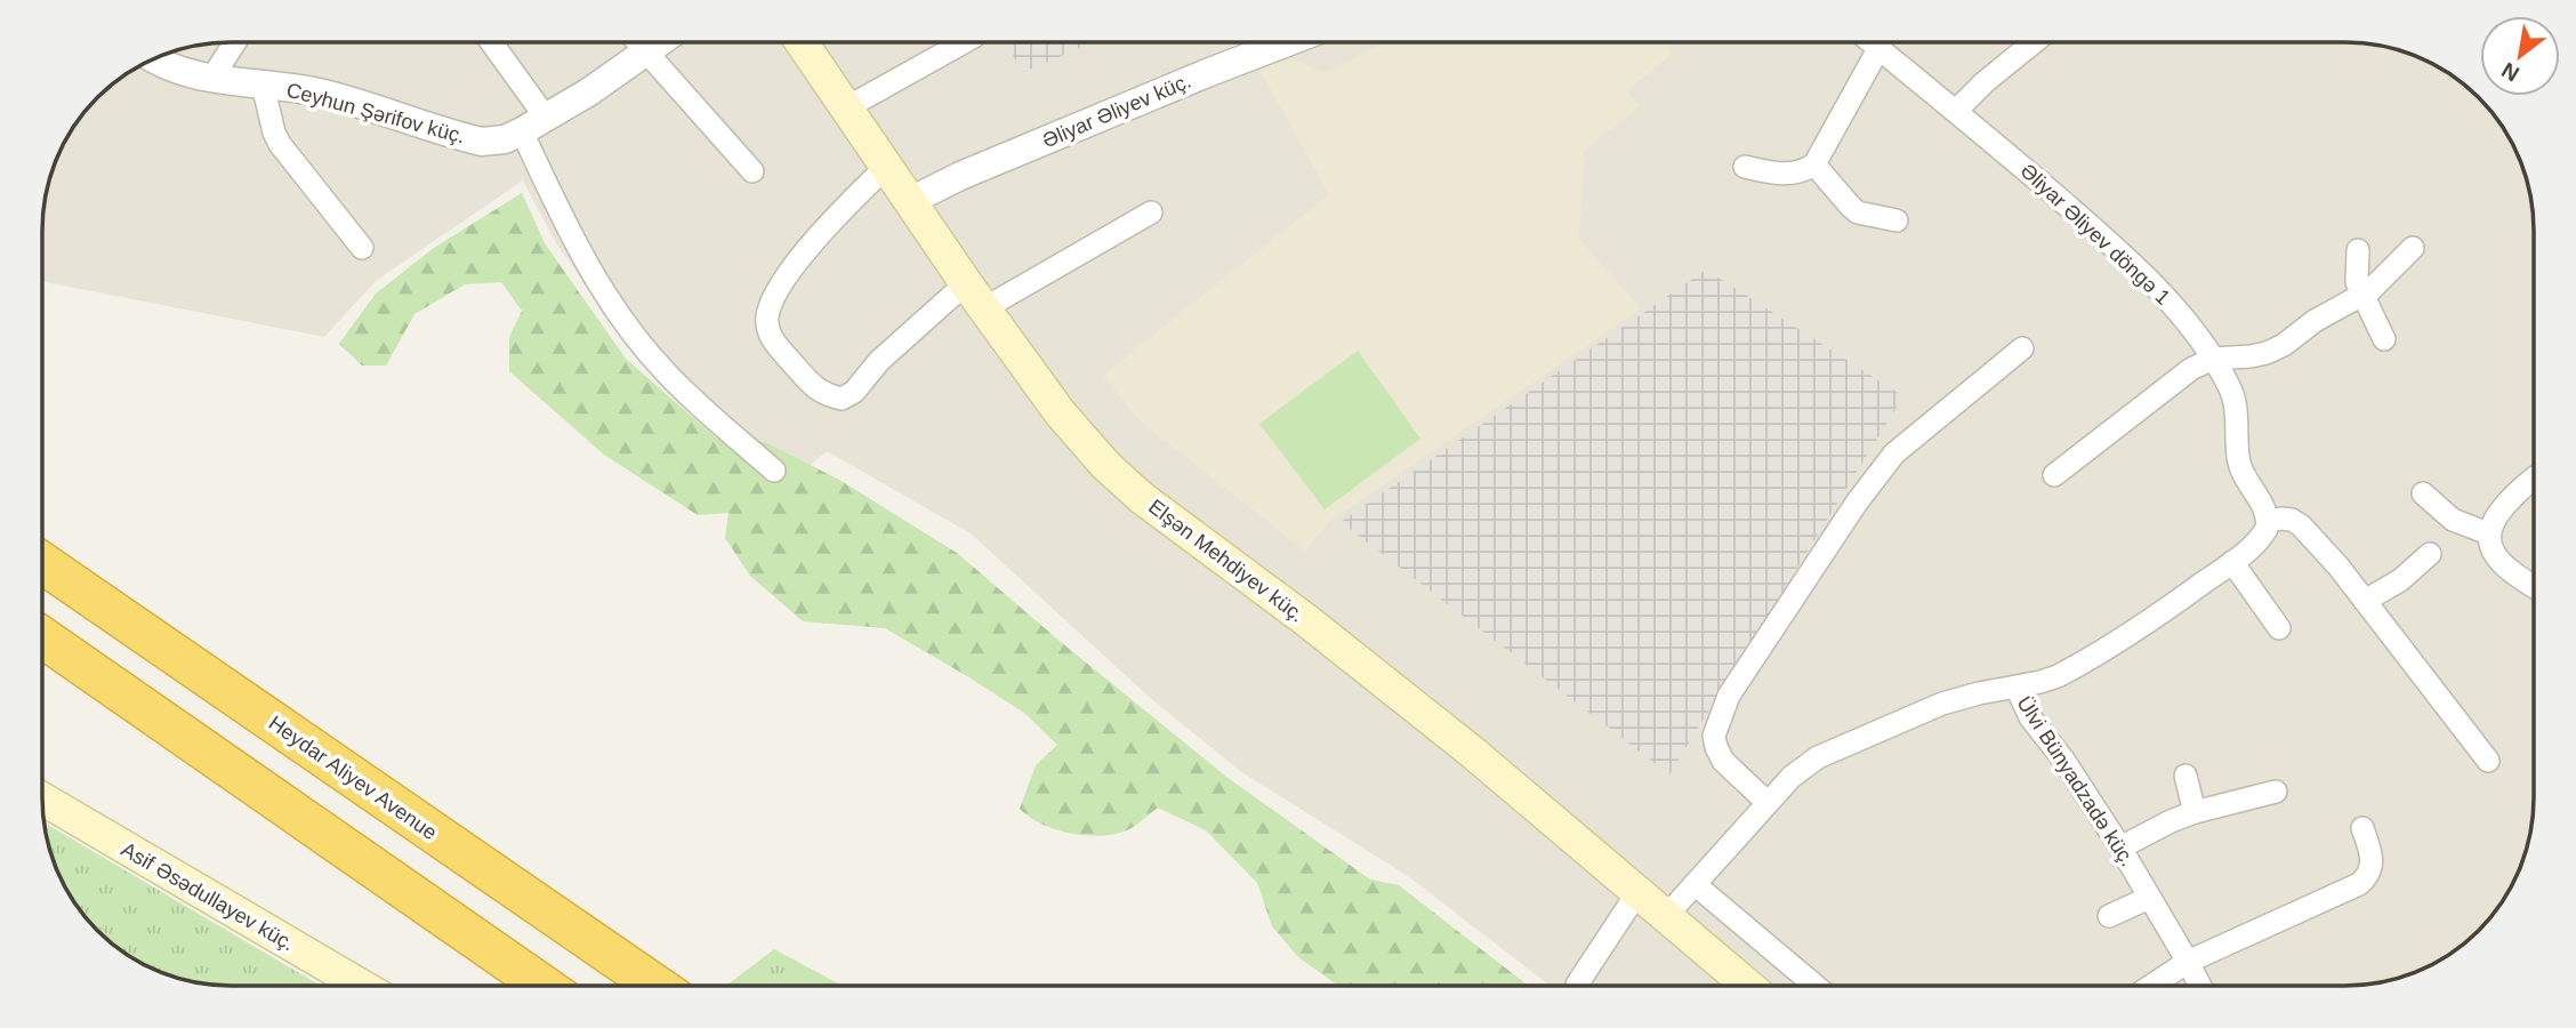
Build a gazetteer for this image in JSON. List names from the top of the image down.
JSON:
{
  "streets": {
    "highway": ["Heydar Aliyev Avenue"],
    "main road": ["Elşən Mehdiyev küç.", "Asif Əsədullayev küç."],
    "street": [
      "Əliyar Əliyev küç.",
      "Ceyhun Şərifov küç.",
      "Əliyar Əliyev döngə 1",
      "Ülvi Bünyadzadə küç."
    ]
  },
  "crossings": [
    ["Əliyar Əliyev küç.", "Elşən Mehdiyev küç."],
    ["Elşən Mehdiyev küç.", "Ülvi Bünyadzadə küç."]
  ],
  "north": "bottom left"
}
